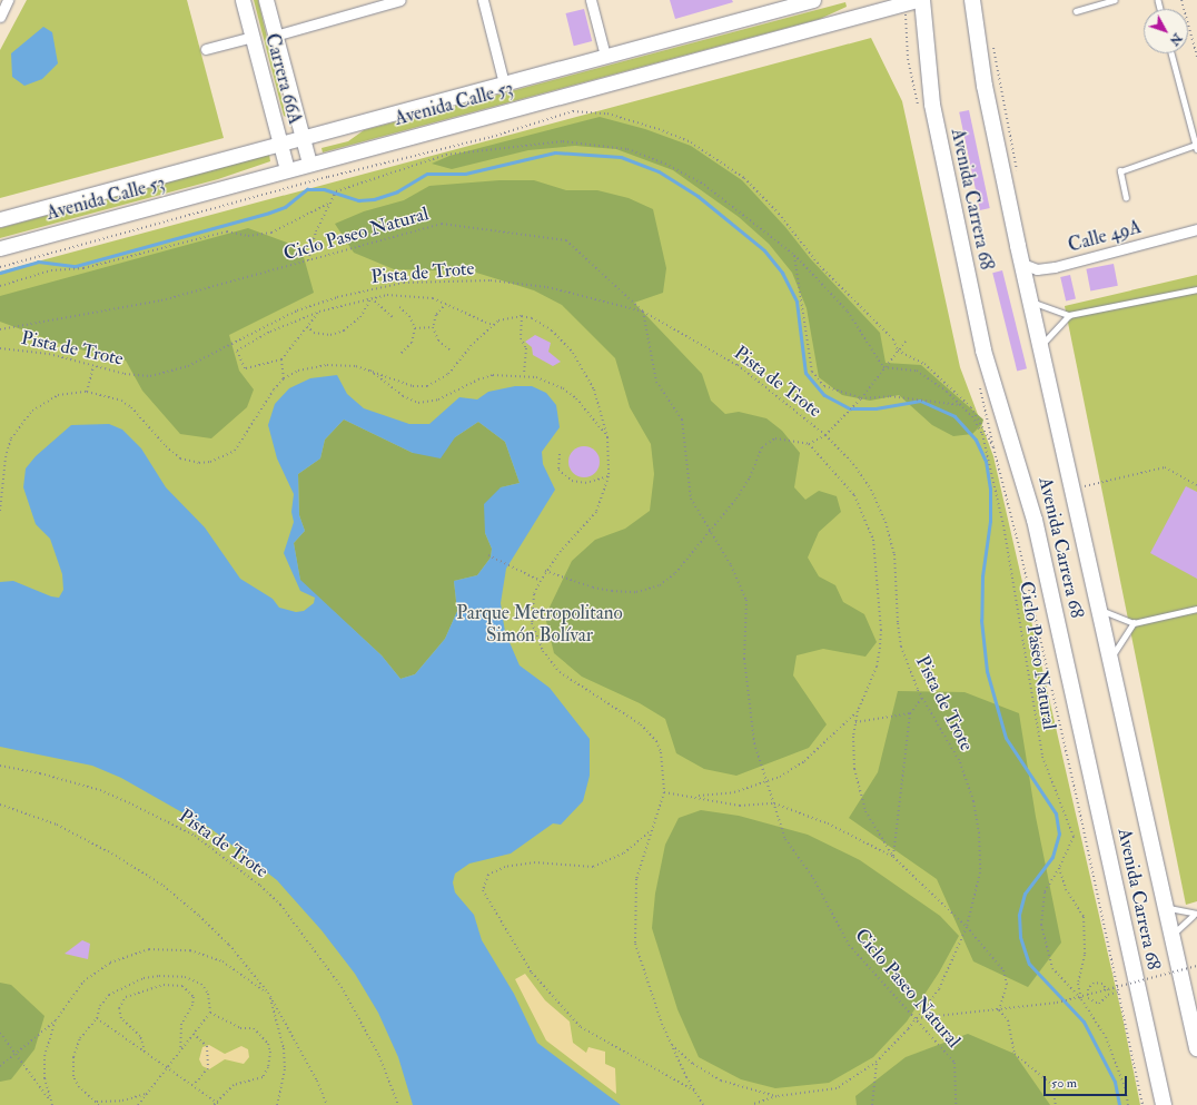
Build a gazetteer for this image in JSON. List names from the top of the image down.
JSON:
{
  "streets": {
    "main road": ["Carrera 66A", "Avenida Calle 53", "Avenida Carrera 68"],
    "street": ["Calle 49A"],
    "path": ["Ciclo Paseo Natural", "Pista de Trote"]
  },
  "crossings": [
    ["Carrera 66A", "Avenida Calle 53"],
    ["Avenida Carrera 68", "Calle 49A"],
    ["Ciclo Paseo Natural", "Pista de Trote"]
  ],
  "parks": ["Parque Metropolitano Simón Bolívar"],
  "scale_bar": "50 m",
  "north": "bottom right"
}
